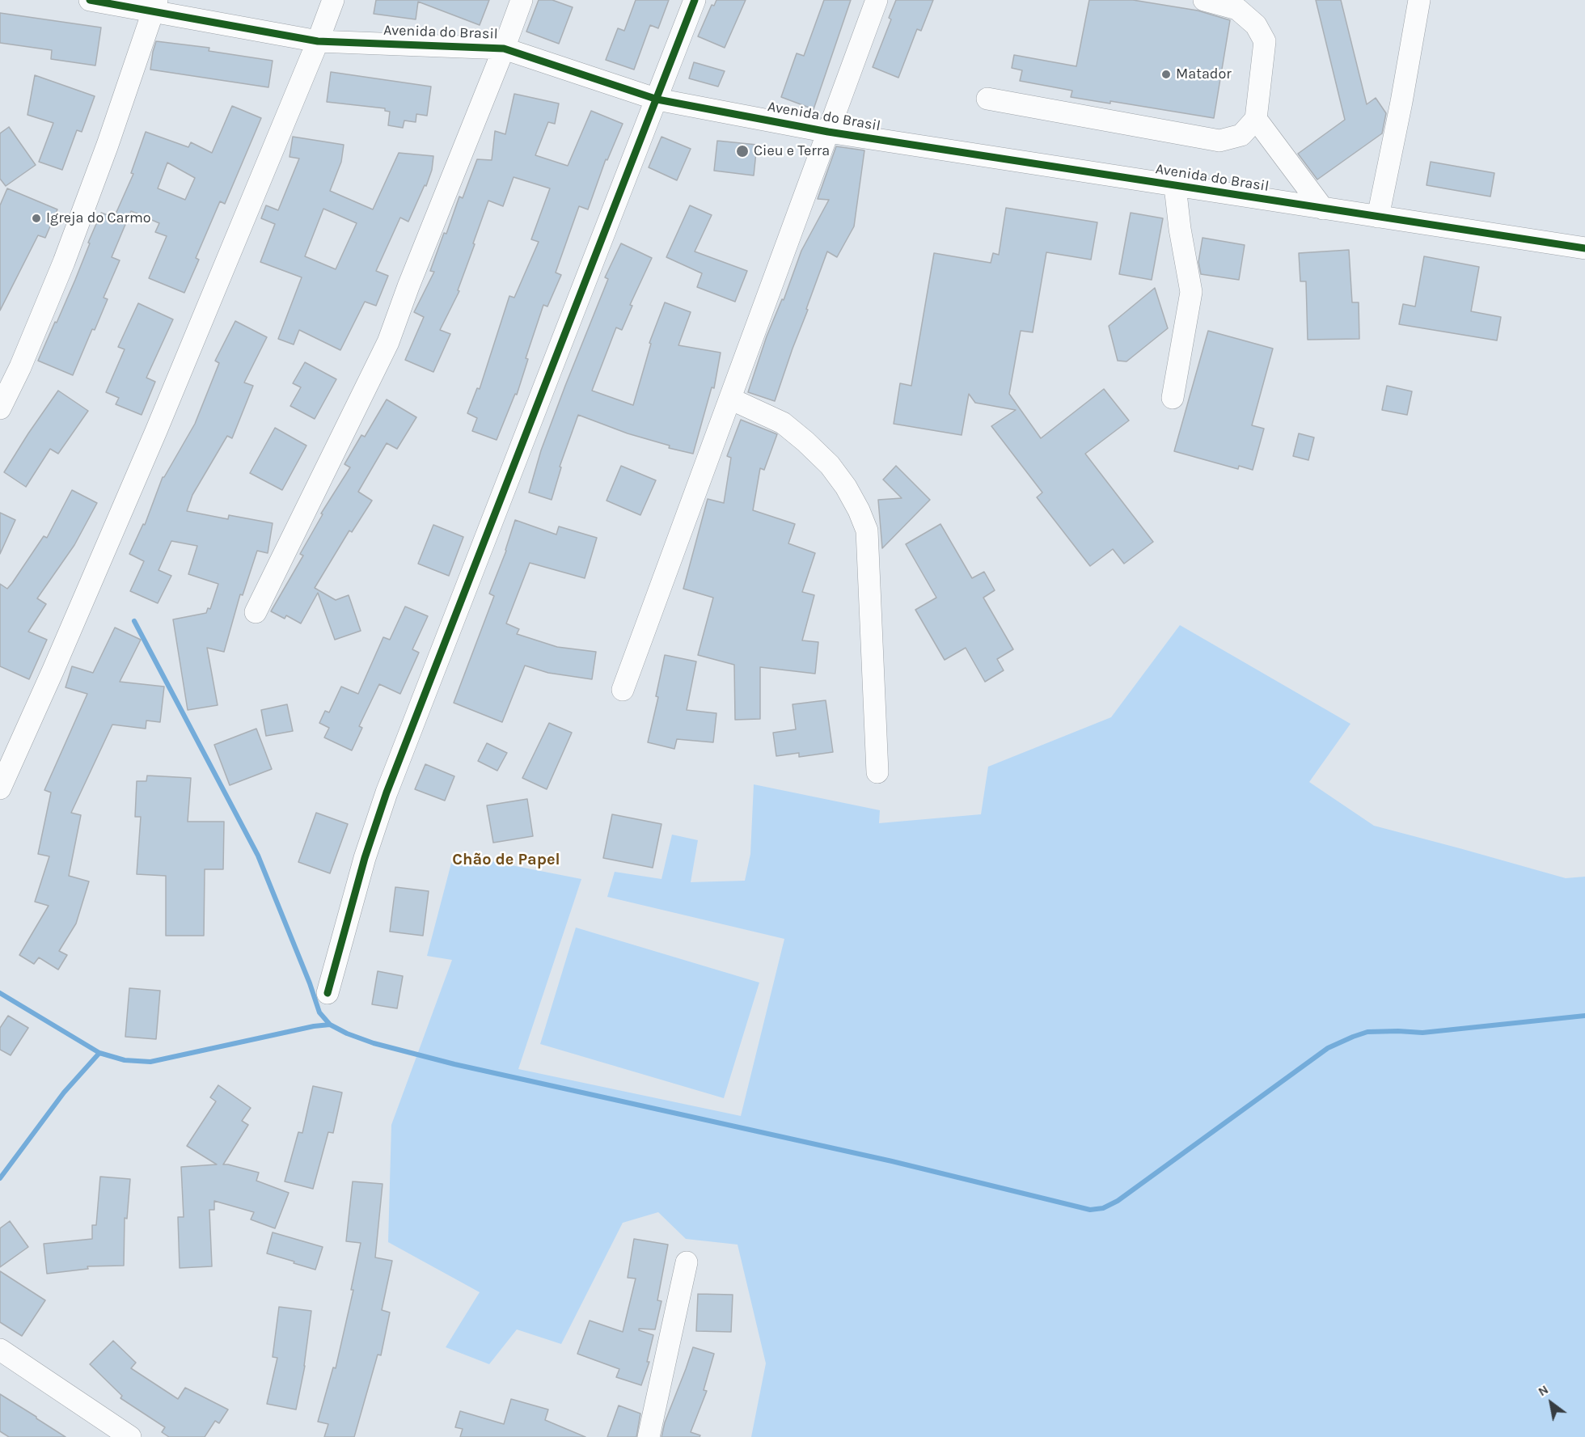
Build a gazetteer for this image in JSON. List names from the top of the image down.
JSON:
{
  "streets": {
    "street": ["Avenida do Brasil"]
  },
  "districts": ["Chão de Papel"],
  "places": ["Matador", "Cieu e Terra", "Igreja do Carmo"],
  "north": "top left"
}
